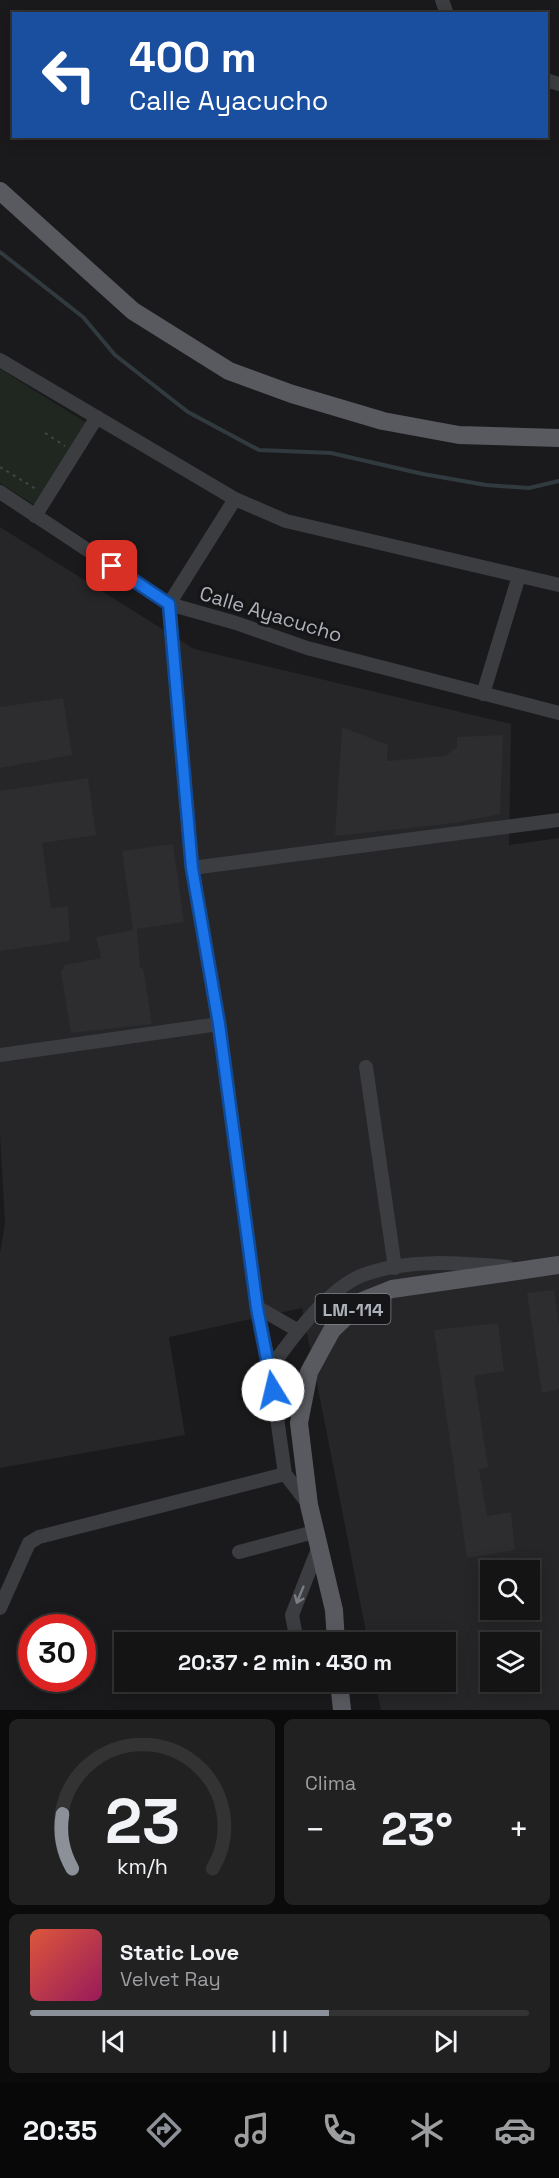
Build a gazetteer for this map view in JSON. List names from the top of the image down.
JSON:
{
  "streets": {
    "main road": ["LM-114"],
    "street": ["Calle Ayacucho"]
  },
  "page": {
    "turn": ["400 m", "Calle Ayacucho"],
    "limit": "30",
    "trip": "20:37 · 2 min · 430 m",
    "tile": "Clima",
    "heat": ["−", "23°", "+"],
    "song": ["Static Love", "Velvet Ray"],
    "tabs": "20:35",
    "gauge": ["23", "km/h"]
  }
}
